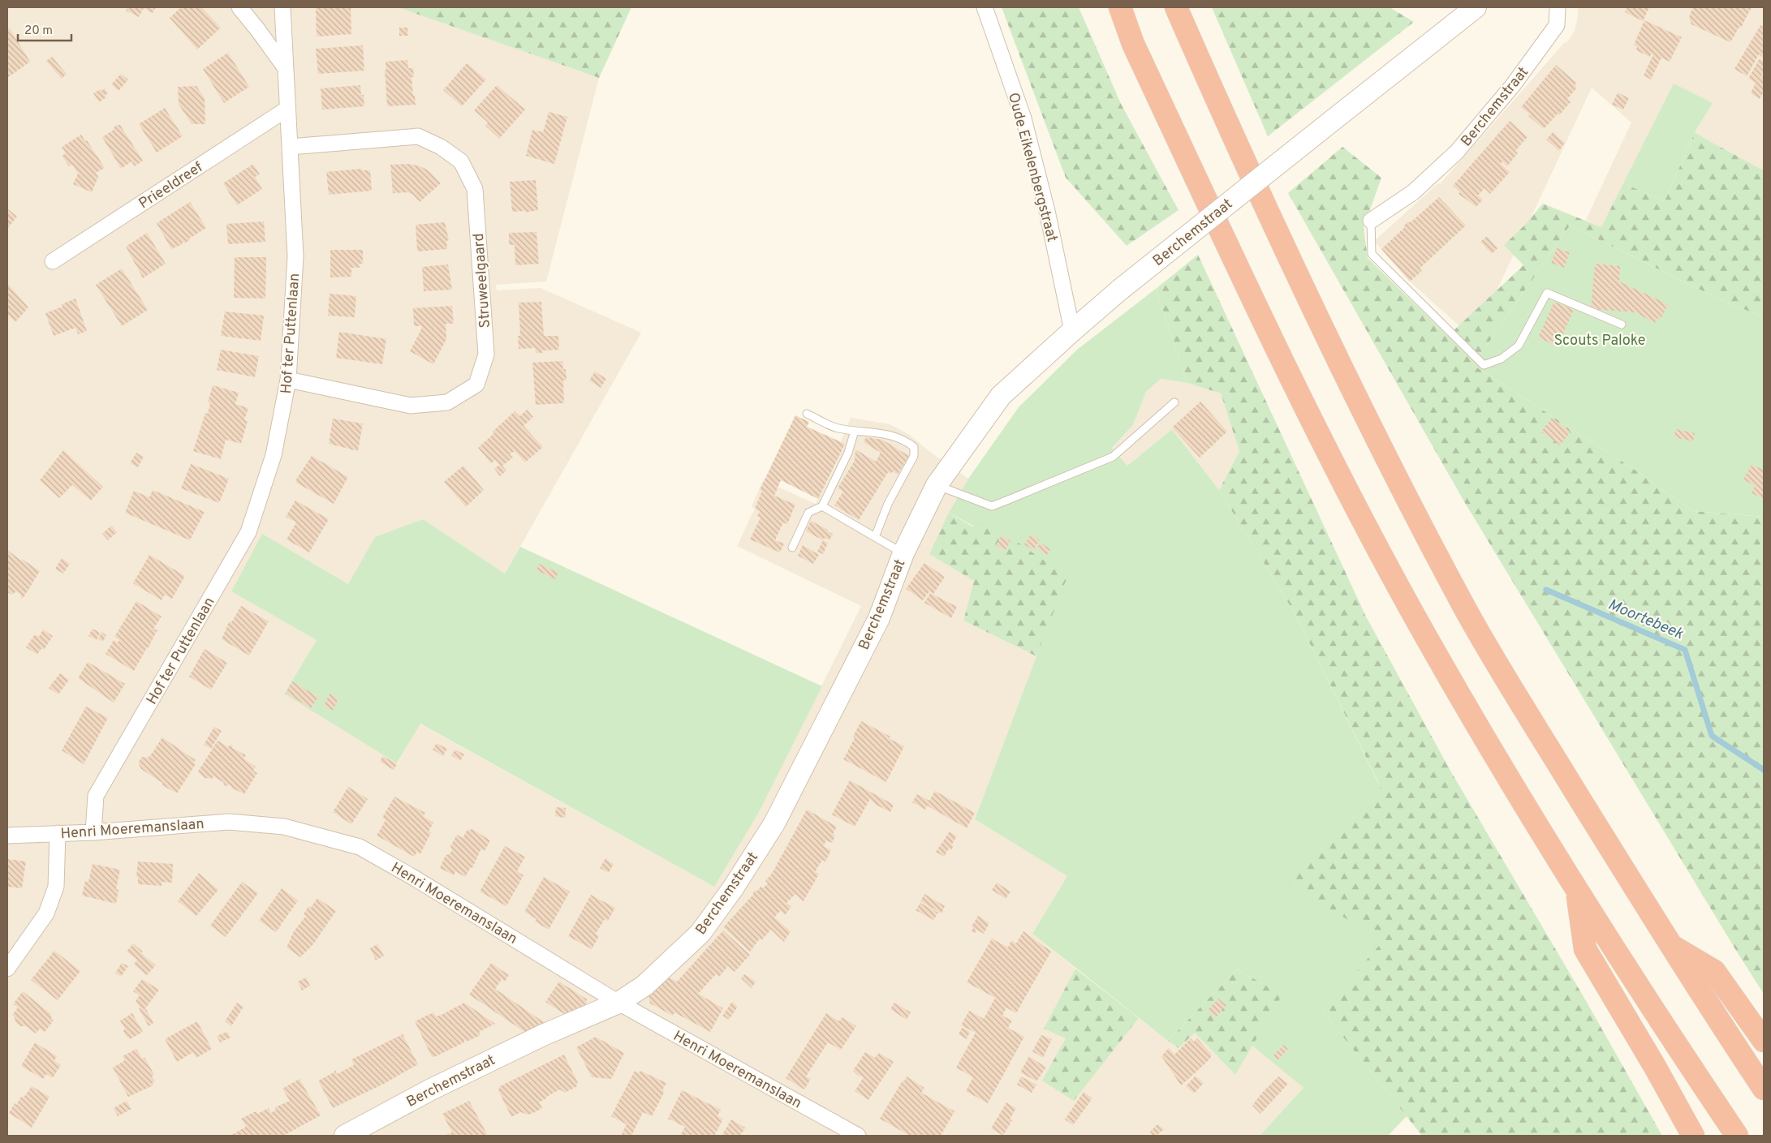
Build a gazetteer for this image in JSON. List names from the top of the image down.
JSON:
{
  "streets": {
    "street": [
      "Berchemstraat",
      "Oude Eikelenbergstraat",
      "Prieeldreef",
      "Struweelgaard",
      "Hof ter Puttenlaan",
      "Henri Moeremanslaan"
    ]
  },
  "crossings": [
    ["Berchemstraat", "Oude Eikelenbergstraat"],
    ["Berchemstraat", "Henri Moeremanslaan"],
    ["Prieeldreef", "Hof ter Puttenlaan"],
    ["Struweelgaard", "Hof ter Puttenlaan"],
    ["Hof ter Puttenlaan", "Henri Moeremanslaan"]
  ],
  "water": ["Moortebeek"],
  "parks": ["Scouts Paloke"],
  "scale_bar": "20 m"
}
